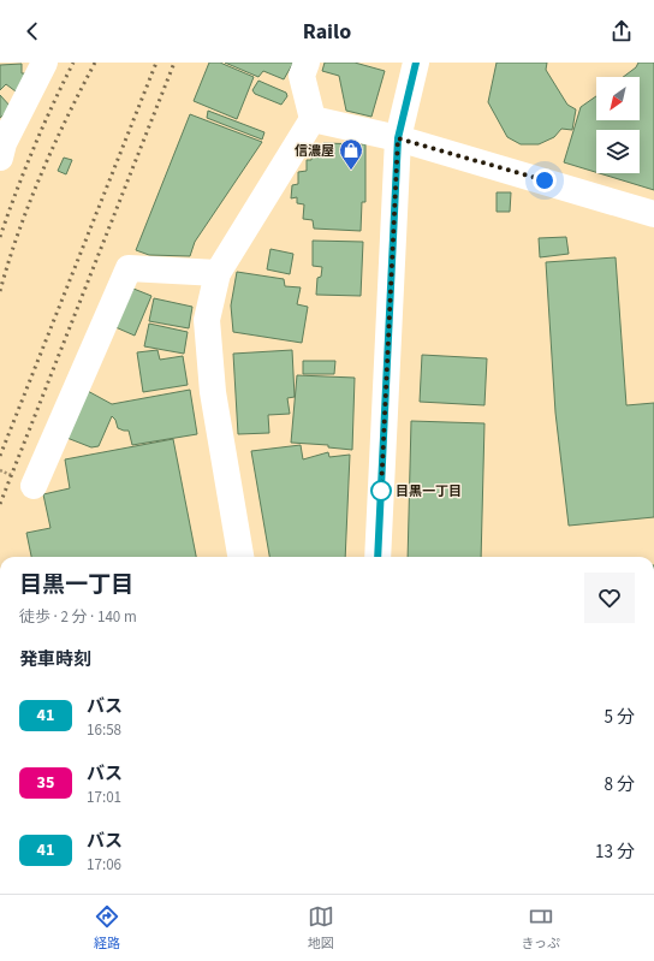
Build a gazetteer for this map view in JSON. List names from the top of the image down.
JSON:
{
  "places": {
    "shop": ["信濃屋"],
    "other": ["目黒一丁目"]
  },
  "lines": ["bus line 41"],
  "north": "bottom left",
  "page": {
    "header": "Railo",
    "heading": [
      ["目黒一丁目", "徒歩 · 2 分 · 140 m"],
      "発車時刻"
    ],
    "list": [
      {
        "mark": "41",
        "name": "バス",
        "note": "16:58",
        "value": "5 分"
      },
      {
        "mark": "35",
        "name": "バス",
        "note": "17:01",
        "value": "8 分"
      },
      {
        "mark": "41",
        "name": "バス",
        "note": "17:06",
        "value": "13 分"
      }
    ],
    "tabs": ["経路", "地図", "きっぷ"]
  }
}
